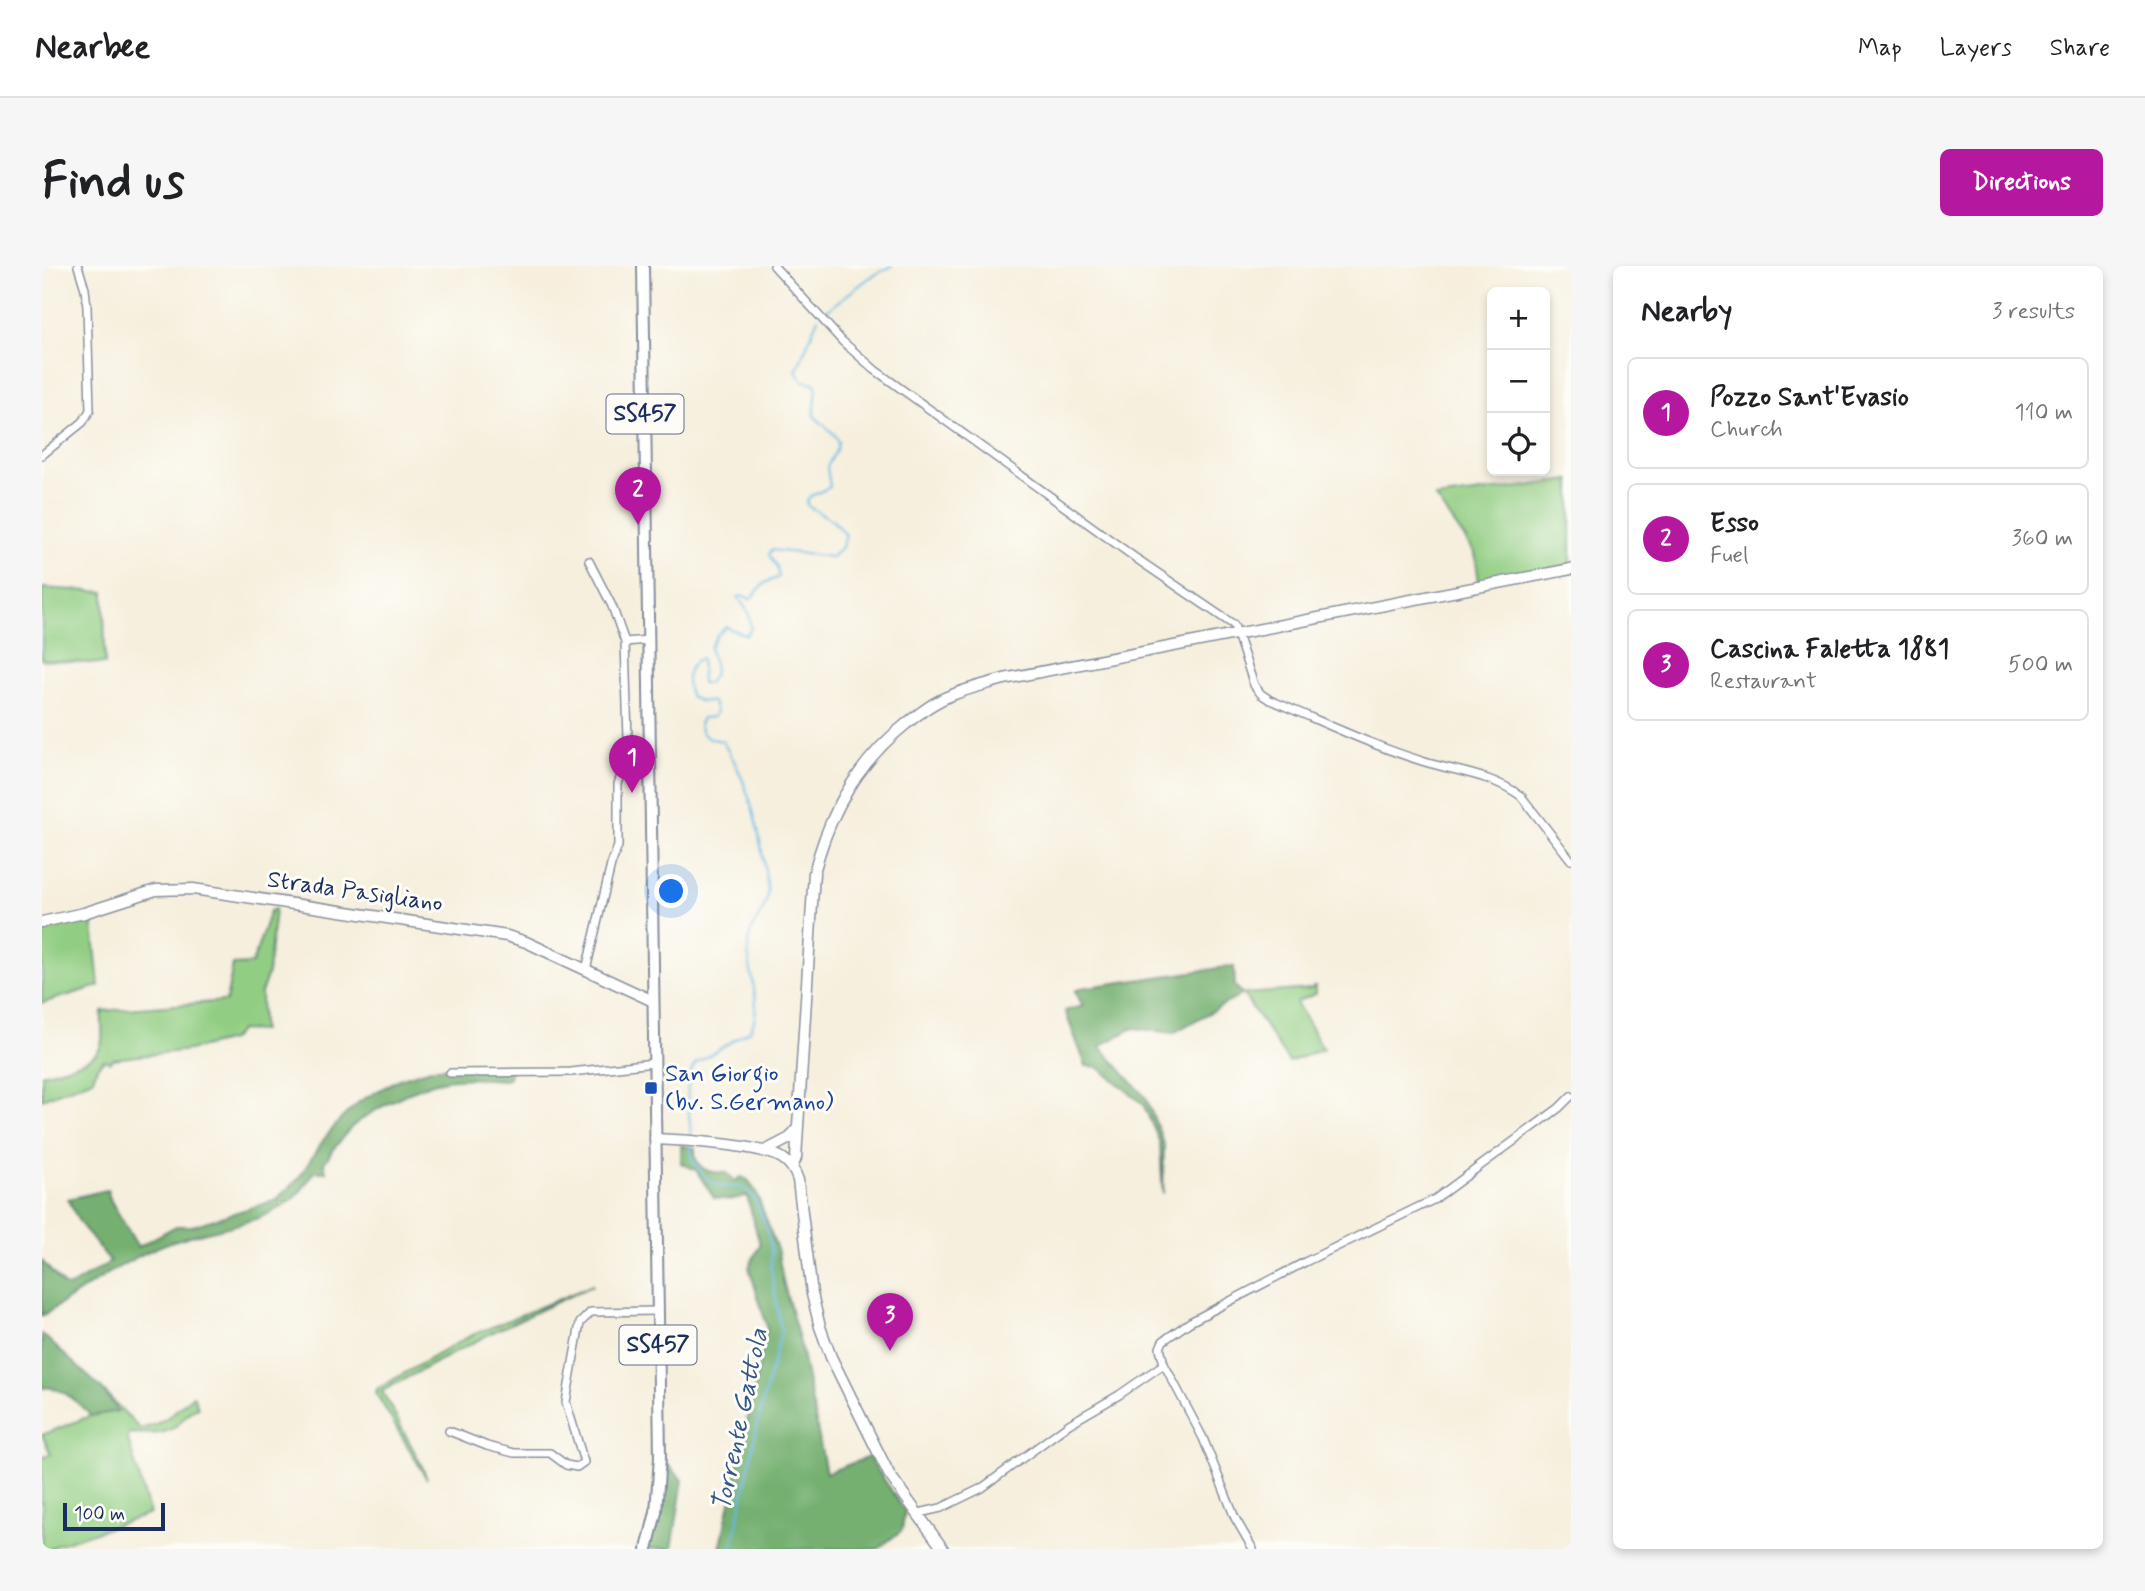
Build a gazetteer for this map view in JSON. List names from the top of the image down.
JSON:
{
  "streets": {
    "main road": ["SS457", "Strada Pasigliano"]
  },
  "crossings": [
    ["SS457", "Strada Pasigliano"]
  ],
  "water": ["Torrente Gattola"],
  "places": {
    "transit": ["San Giorgio (bv. S.Germano)"]
  },
  "scale_bar": "100 m",
  "page": {
    "header": "Nearbee",
    "nav": ["Map", "Layers", "Share"],
    "buttons": "Directions",
    "title": "Find us",
    "heading": ["Nearby", "3 results"],
    "map_buttons": ["+", "−"],
    "list": [
      {
        "mark": "1",
        "name": "Pozzo Sant'Evasio",
        "note": "Church",
        "value": "110 m"
      },
      {
        "mark": "2",
        "name": "Esso",
        "note": "Fuel",
        "value": "360 m"
      },
      {
        "mark": "3",
        "name": "Cascina Faletta 1881",
        "note": "Restaurant",
        "value": "500 m"
      }
    ],
    "pins": ["2", "1", "3"],
    "scale": "100 m"
  }
}
